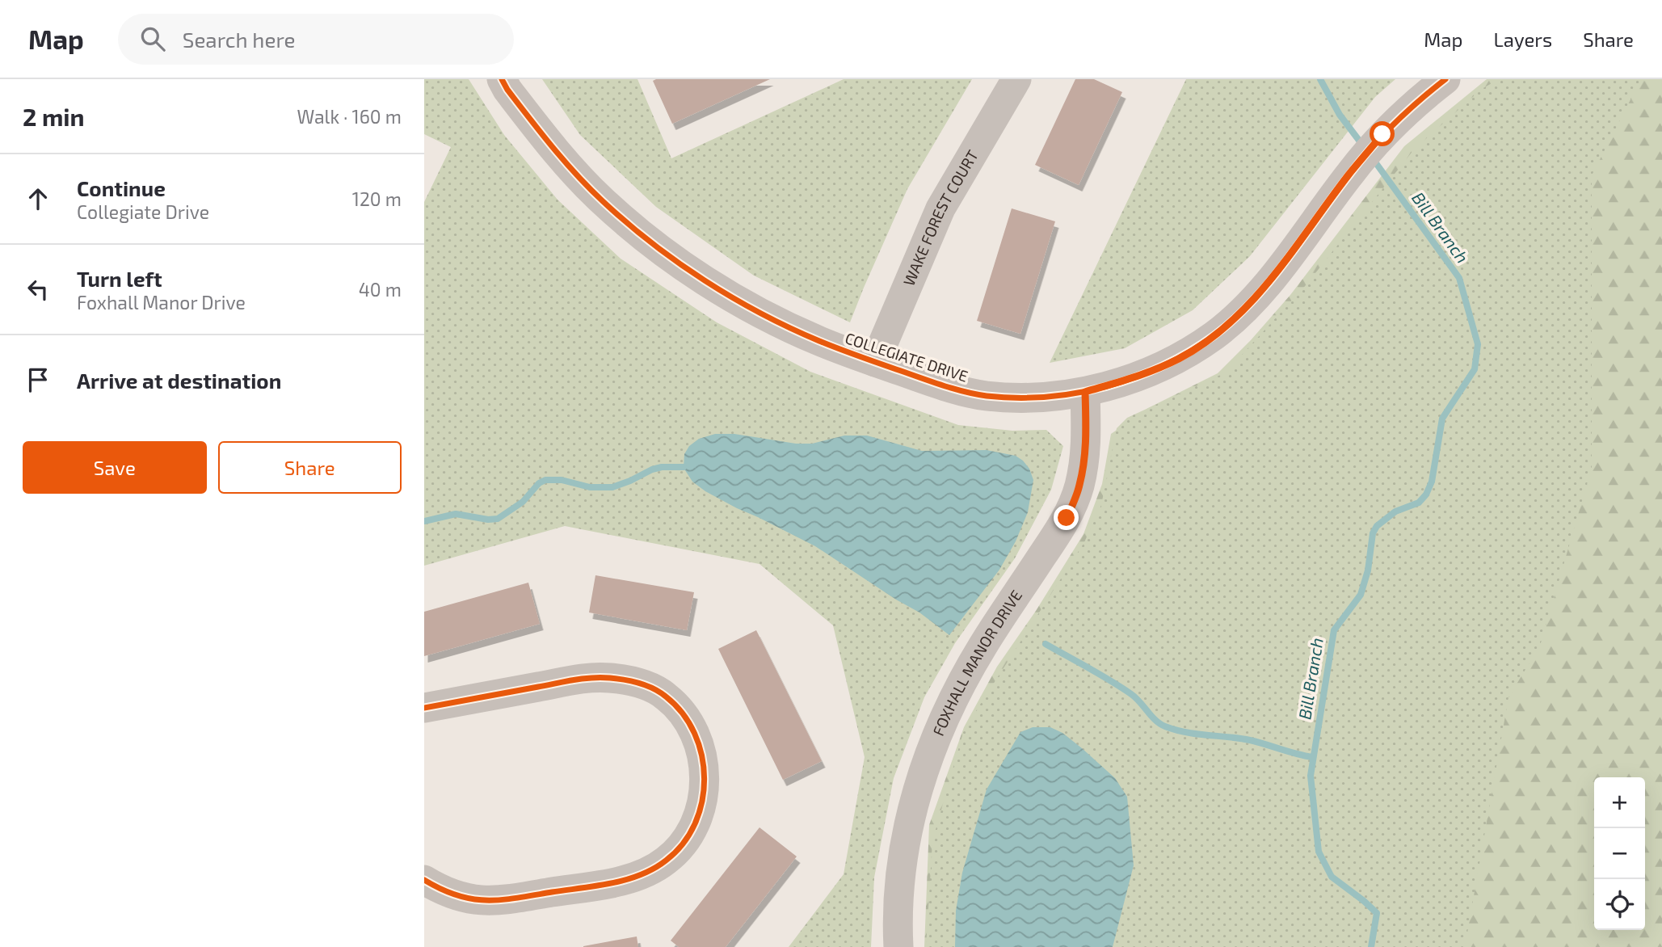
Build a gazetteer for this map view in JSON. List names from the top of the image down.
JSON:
{
  "streets": {
    "street": ["WAKE FOREST COURT", "COLLEGIATE DRIVE", "FOXHALL MANOR DRIVE"]
  },
  "crossings": [
    ["WAKE FOREST COURT", "COLLEGIATE DRIVE"],
    ["COLLEGIATE DRIVE", "FOXHALL MANOR DRIVE"]
  ],
  "water": ["Bill Branch"],
  "page": {
    "header": "Map",
    "search": "Search here",
    "nav": ["Map", "Layers", "Share"],
    "heading": ["2 min", "Walk · 160 m"],
    "list": [
      ["Continue", "Collegiate Drive", "120 m"],
      ["Turn left", "Foxhall Manor Drive", "40 m"],
      "Arrive at destination"
    ],
    "buttons": ["Save", "Share"],
    "map_buttons": ["+", "−"]
  }
}
